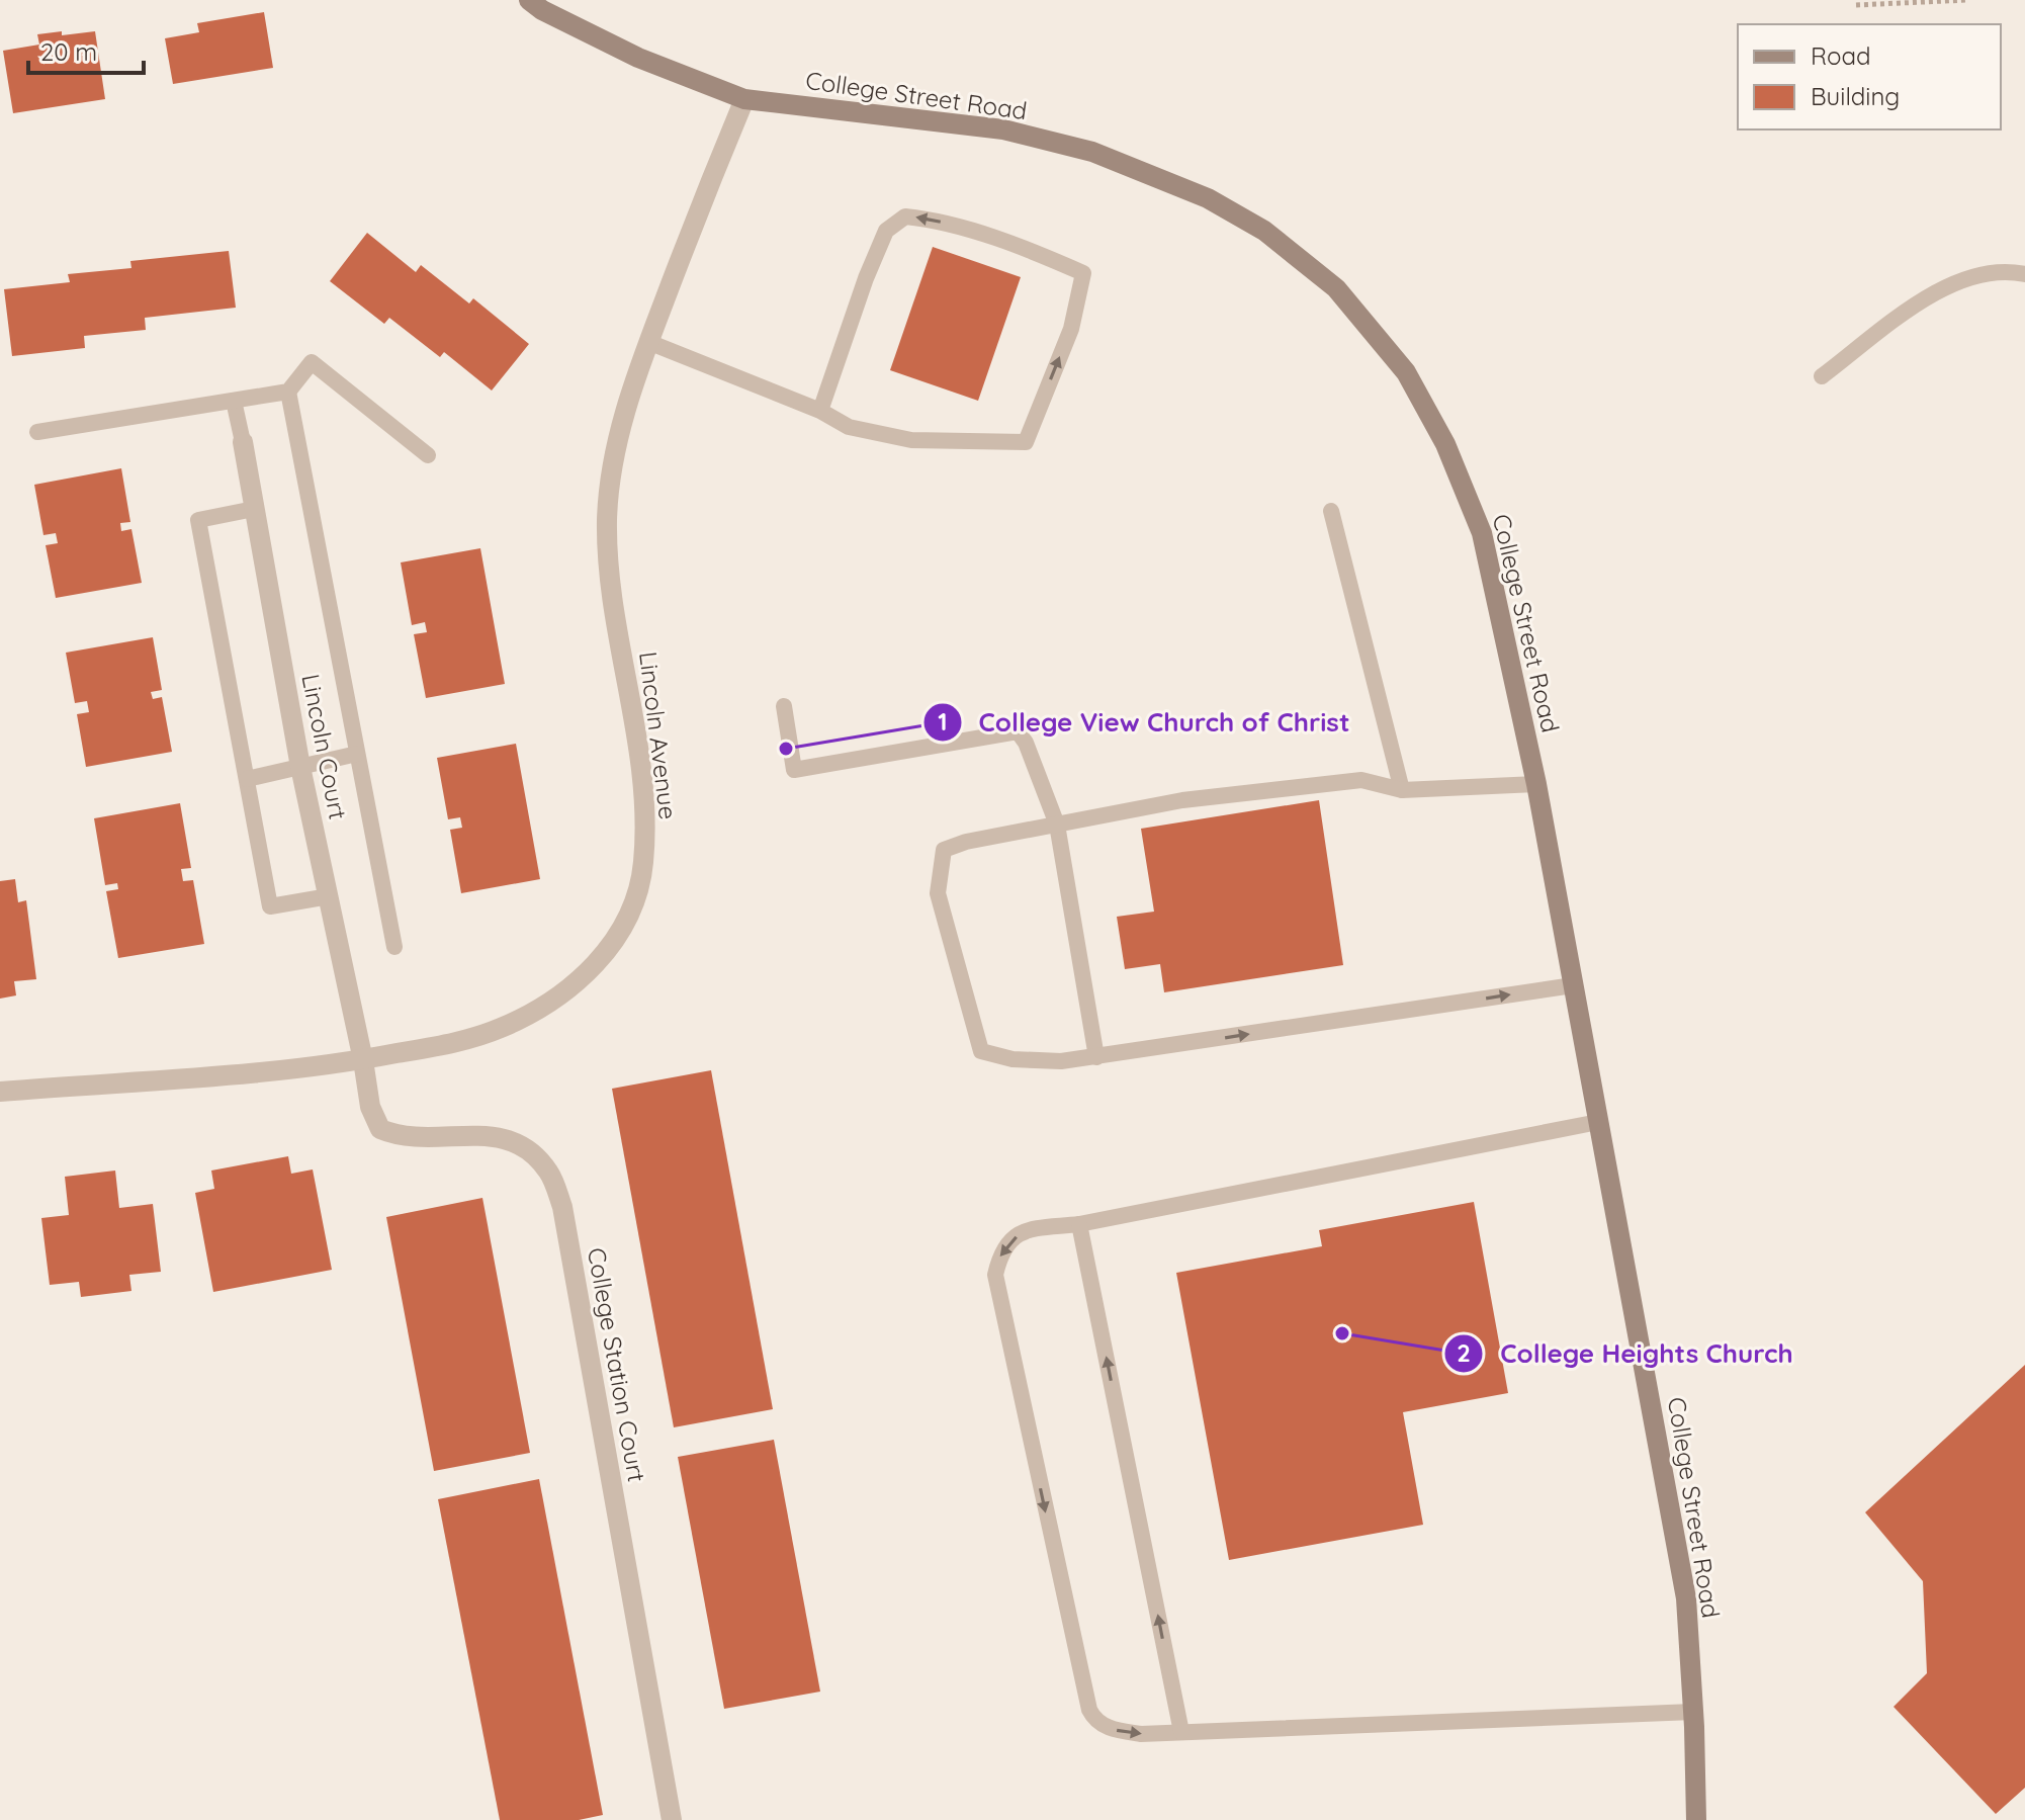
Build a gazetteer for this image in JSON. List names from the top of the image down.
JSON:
{
  "streets": {
    "street": [
      "College Street Road",
      "Lincoln Avenue",
      "Lincoln Court",
      "College Station Court"
    ]
  },
  "crossings": [
    ["College Street Road", "Lincoln Avenue"],
    ["Lincoln Avenue", "Lincoln Court"],
    ["Lincoln Avenue", "College Station Court"],
    ["Lincoln Court", "College Station Court"]
  ],
  "places": ["College View Church of Christ", "College Heights Church"],
  "legend": ["Road", "Building"],
  "scale_bar": "20 m"
}
